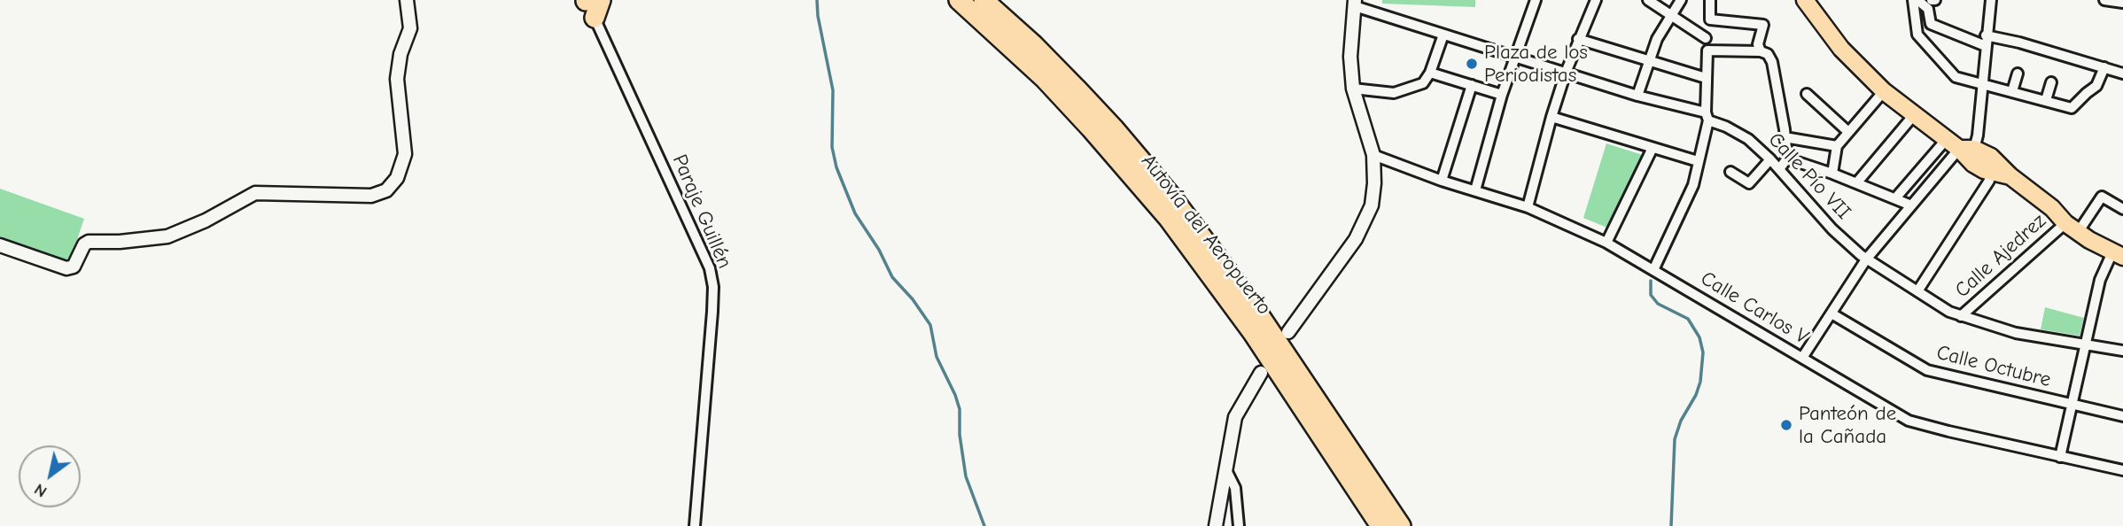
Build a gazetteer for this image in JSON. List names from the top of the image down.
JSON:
{
  "streets": {
    "highway": ["Autovía del Aeropuerto"],
    "street": [
      "Calle Pío VII",
      "Paraje Guillén",
      "Calle Ajedrez",
      "Calle Carlos V",
      "Calle Octubre"
    ]
  },
  "crossings": [
    ["Calle Pío VII", "Calle Ajedrez"]
  ],
  "places": ["Plaza de los Periodistas", "Panteón de la Cañada"],
  "north": "bottom left"
}
